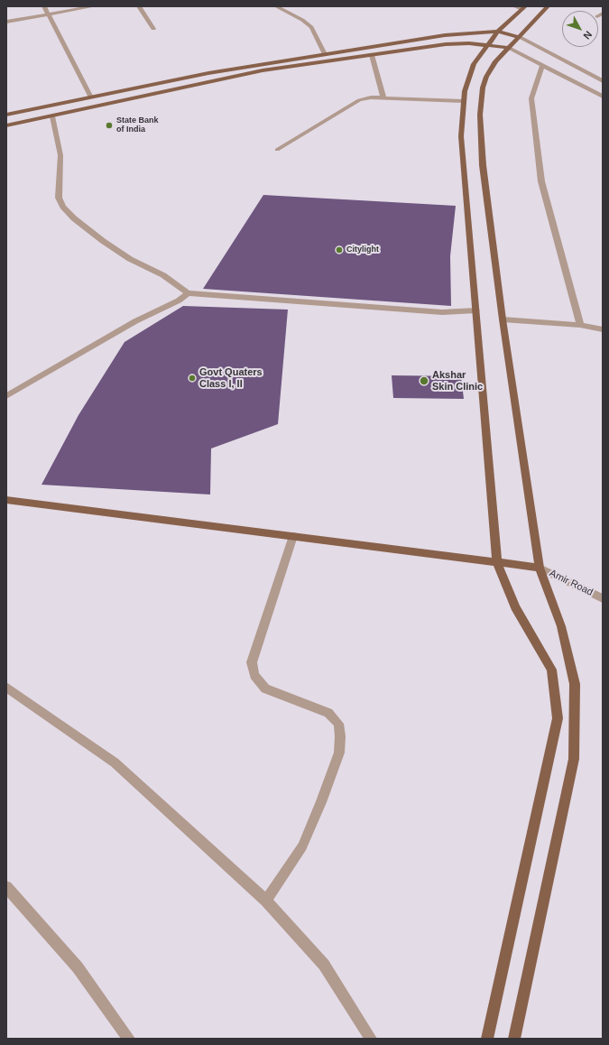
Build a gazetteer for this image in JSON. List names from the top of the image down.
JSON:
{
  "streets": {
    "street": ["Amir Road"]
  },
  "places": [
    "State Bank of India",
    "Citylight",
    "Govt Quaters Class I, II",
    "Akshar Skin Clinic"
  ],
  "north": "bottom right"
}
